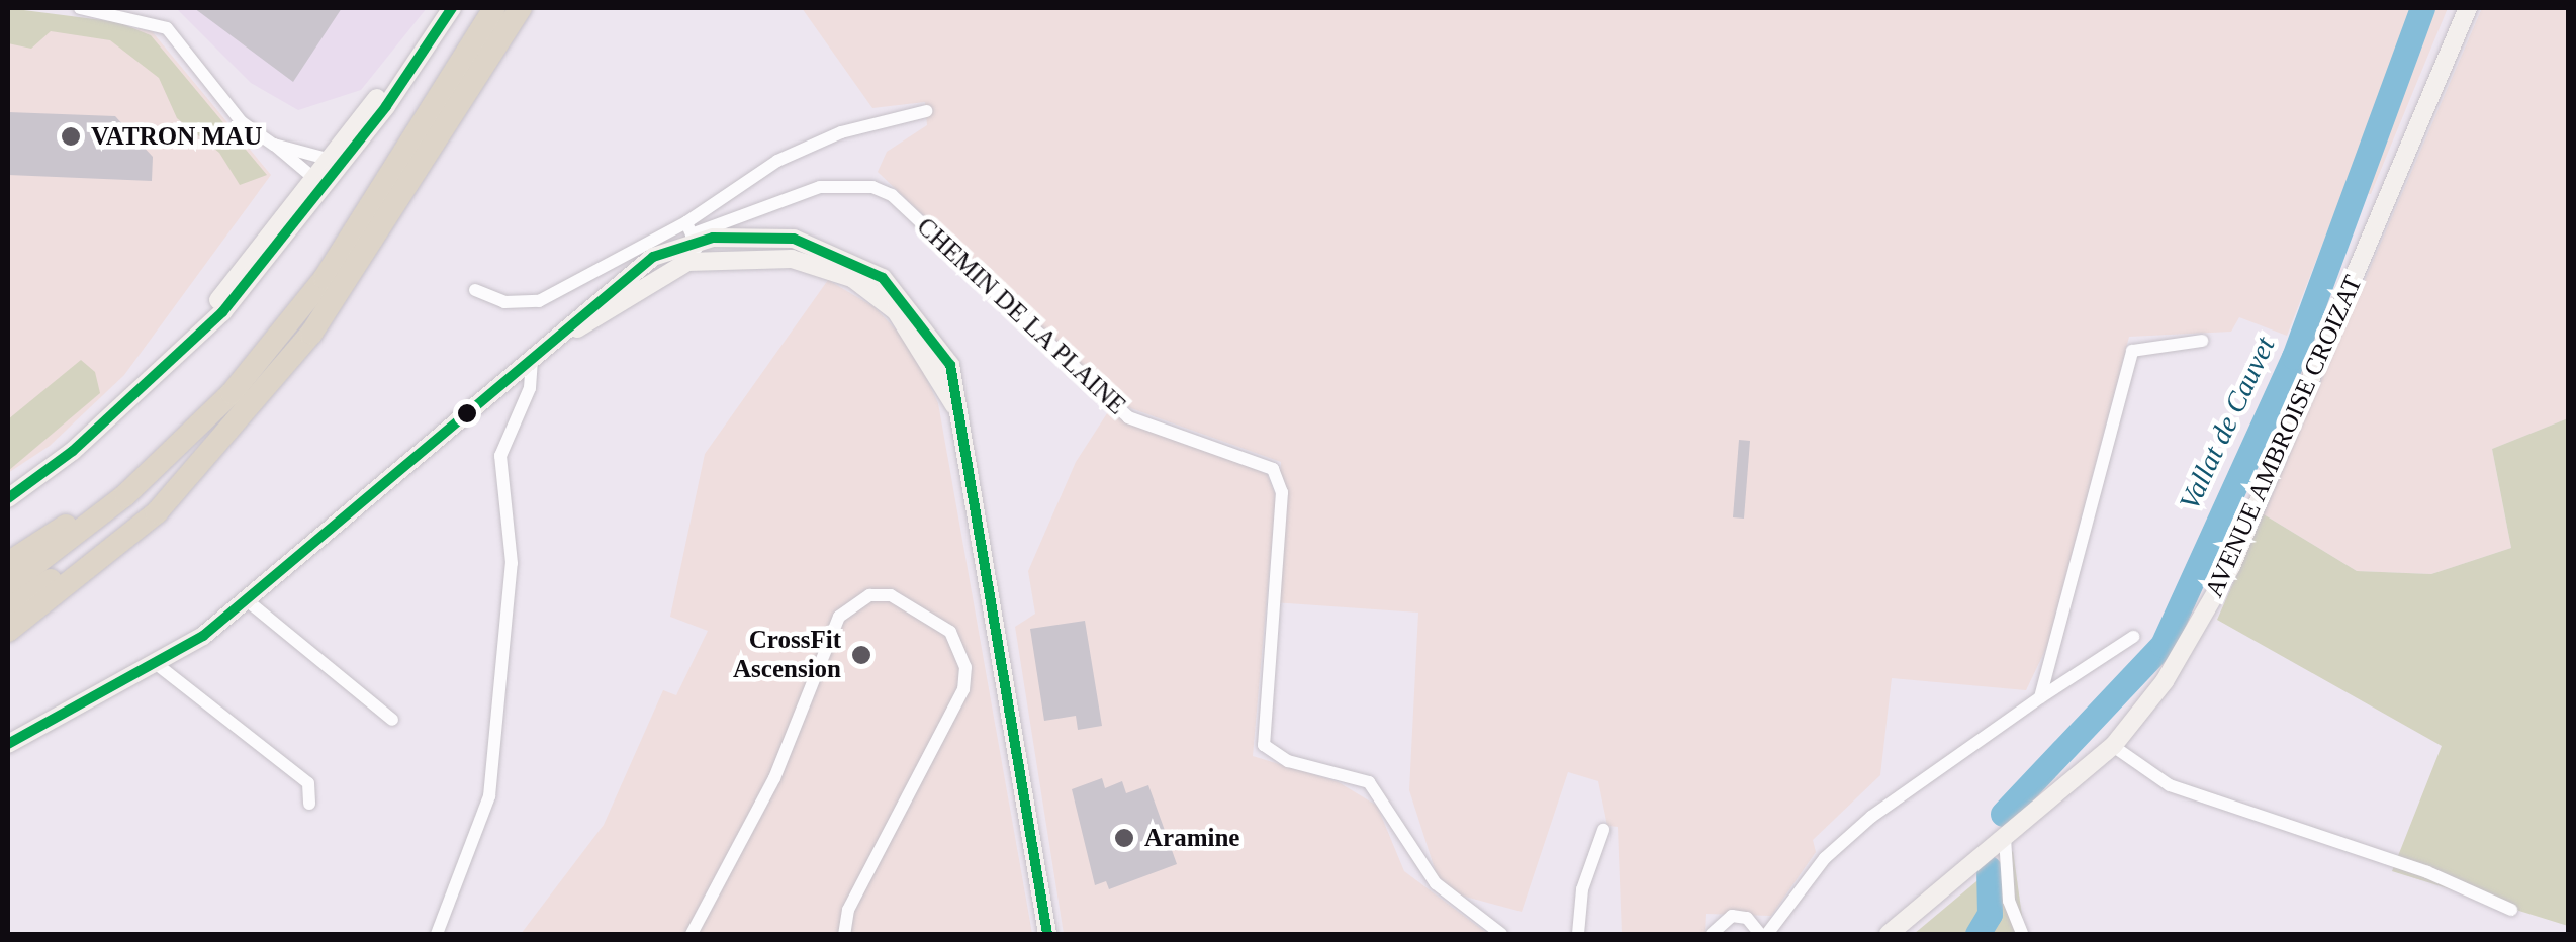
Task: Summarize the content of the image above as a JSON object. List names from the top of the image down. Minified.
{"streets":{"main road":["AVENUE AMBROISE CROIZAT"],"street":["CHEMIN DE LA PLAINE"]},"water":["Vallat de Cauvet"],"places":["VATRON MAU","CrossFit Ascension","Aramine"]}
